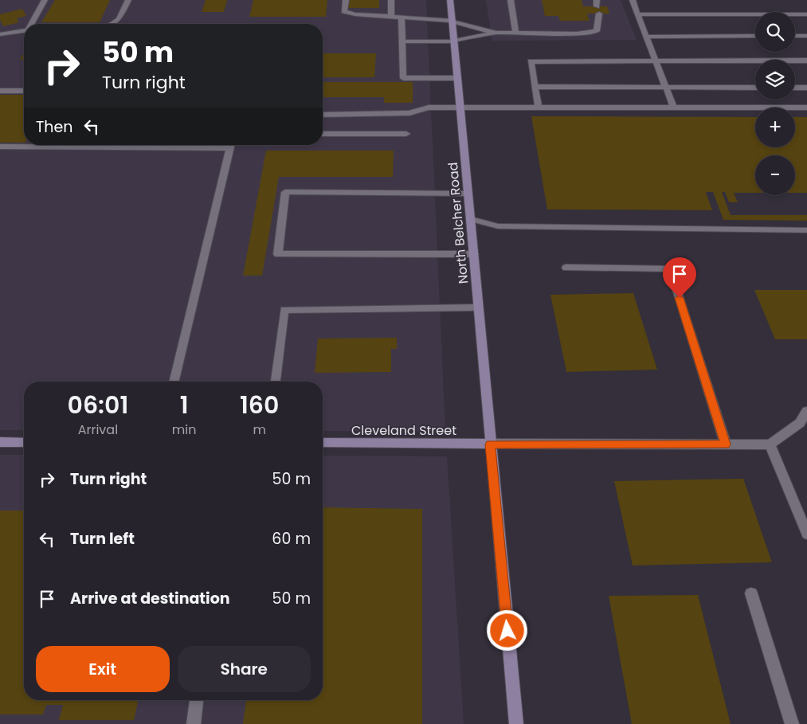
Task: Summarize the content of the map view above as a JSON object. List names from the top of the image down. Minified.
{"streets":{"main road":["North Belcher Road","Cleveland Street"]},"crossings":[["North Belcher Road","Cleveland Street"]],"page":{"map_buttons":["+","−"],"turn":["50 m","Turn right"],"then":"Then","eta":["06:01","Arrival","1","min","160","m"],"list":[{"name":"Turn right","value":"50 m"},{"name":"Turn left","value":"60 m"},{"name":"Arrive at destination","value":"50 m"}],"buttons":["Exit","Share"]}}
